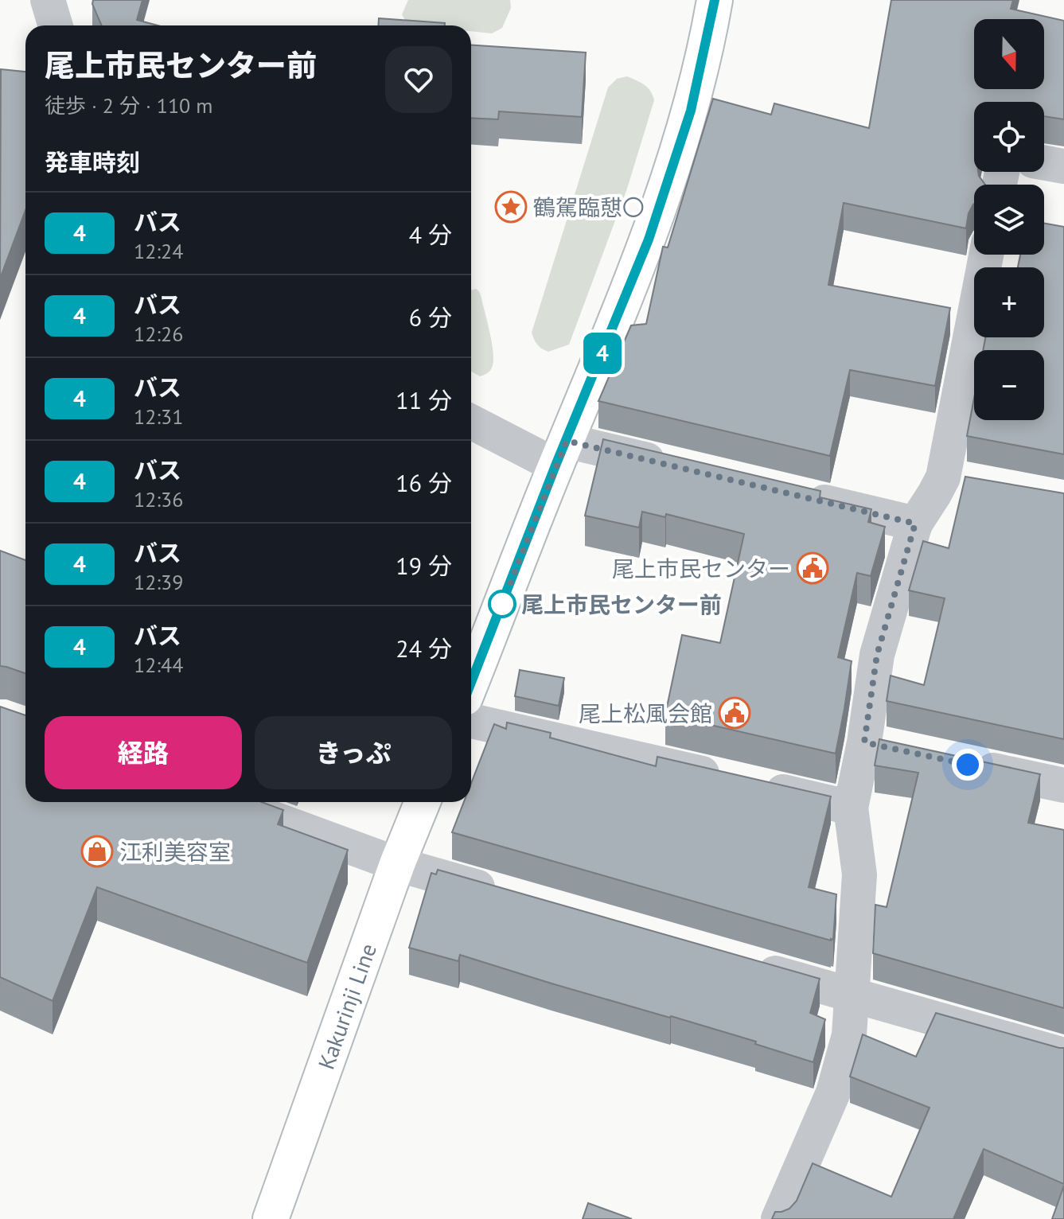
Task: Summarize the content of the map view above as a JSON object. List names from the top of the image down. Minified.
{"streets":{"main road":["Kakurinji Line"]},"places":{"place":["鶴駕臨憇〇"],"public building":["尾上市民センター","尾上松風会館"],"other":["尾上市民センター前"],"shop":["江利美容室"]},"lines":["bus line 4"],"north":"bottom","page":{"on_map":"4","map_buttons":["+","−"],"heading":[["尾上市民センター前","徒歩 · 2 分 · 110 m"],"発車時刻"],"list":[{"mark":"4","name":"バス","note":"12:24","value":"4 分"},{"mark":"4","name":"バス","note":"12:26","value":"6 分"},{"mark":"4","name":"バス","note":"12:31","value":"11 分"},{"mark":"4","name":"バス","note":"12:36","value":"16 分"},{"mark":"4","name":"バス","note":"12:39","value":"19 分"},{"mark":"4","name":"バス","note":"12:44","value":"24 分"}],"buttons":["経路","きっぷ"]}}
